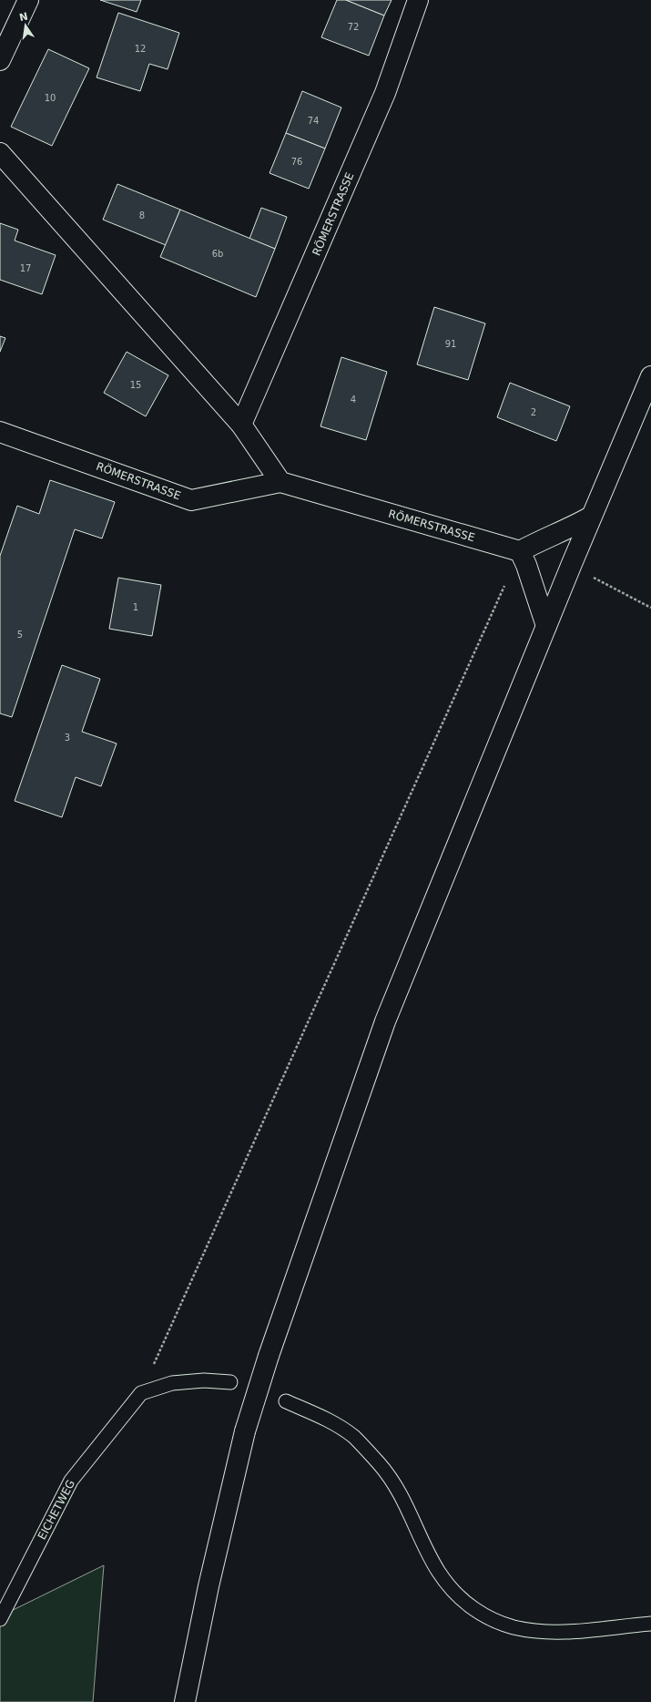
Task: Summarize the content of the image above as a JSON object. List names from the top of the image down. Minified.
{"streets":{"main road":["RÖMERSTRASSE"],"lane":["EICHETWEG"]},"house_numbers":["72","12","10","74","76","8","6b","17","91","15","4","2","1","5","3"],"north":"top"}
